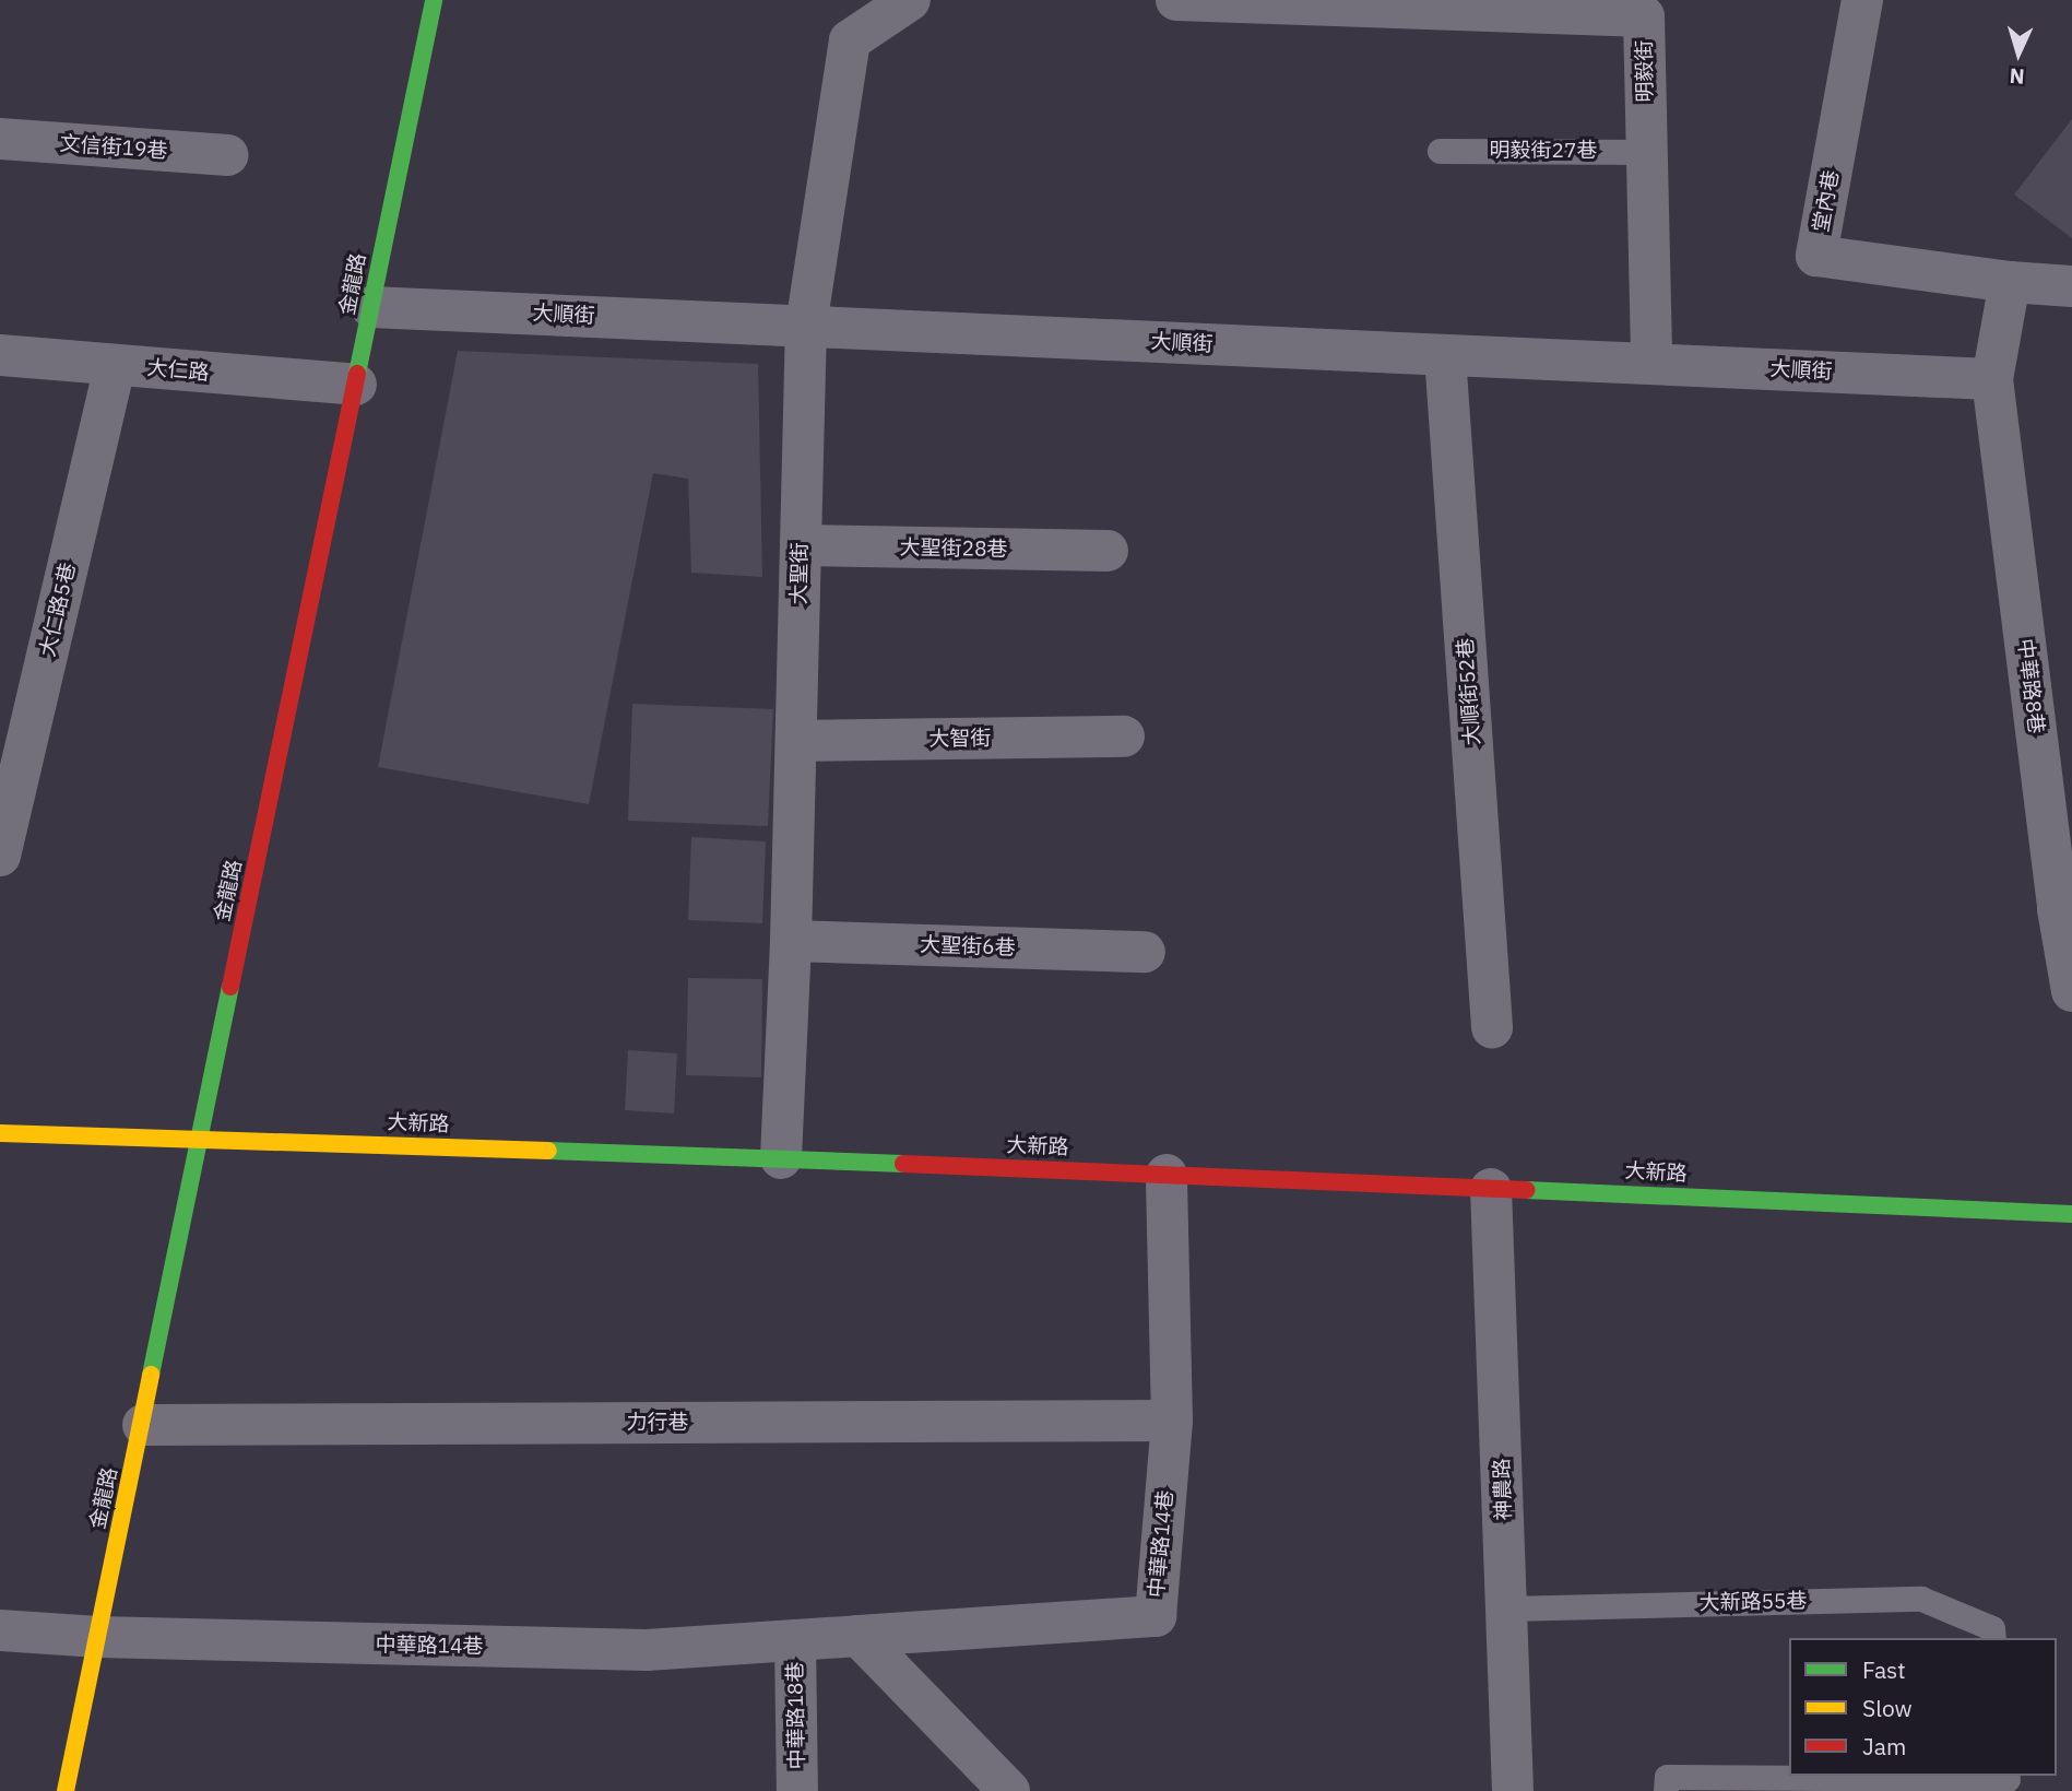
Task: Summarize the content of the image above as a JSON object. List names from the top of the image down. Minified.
{"streets":{"street":["明毅街","文信街19巷","堂內巷","金龍路","大順街","大仁路","大聖街28巷","大聖街","大仁路5巷","中華路8巷","大順街52巷","大智街","大聖街6巷","大新路","力行巷","神農路","中華路14巷","中華路18巷"],"lane":["明毅街27巷","大新路55巷"]},"crossings":[["明毅街","明毅街27巷"],["明毅街","大順街"],["堂內巷","中華路8巷"],["金龍路","大順街"],["金龍路","大仁路"],["金龍路","大新路"],["金龍路","力行巷"],["金龍路","中華路14巷"],["大順街","大聖街"],["大順街","中華路8巷"],["大順街","大順街52巷"],["大仁路","大仁路5巷"],["大聖街28巷","大聖街"],["大聖街","大智街"],["大聖街","大聖街6巷"],["大聖街","大新路"],["大新路","神農路"],["大新路","中華路14巷"],["力行巷","中華路14巷"],["神農路","大新路55巷"],["中華路14巷","中華路18巷"]],"legend":["Fast","Slow","Jam"],"north":"bottom"}
